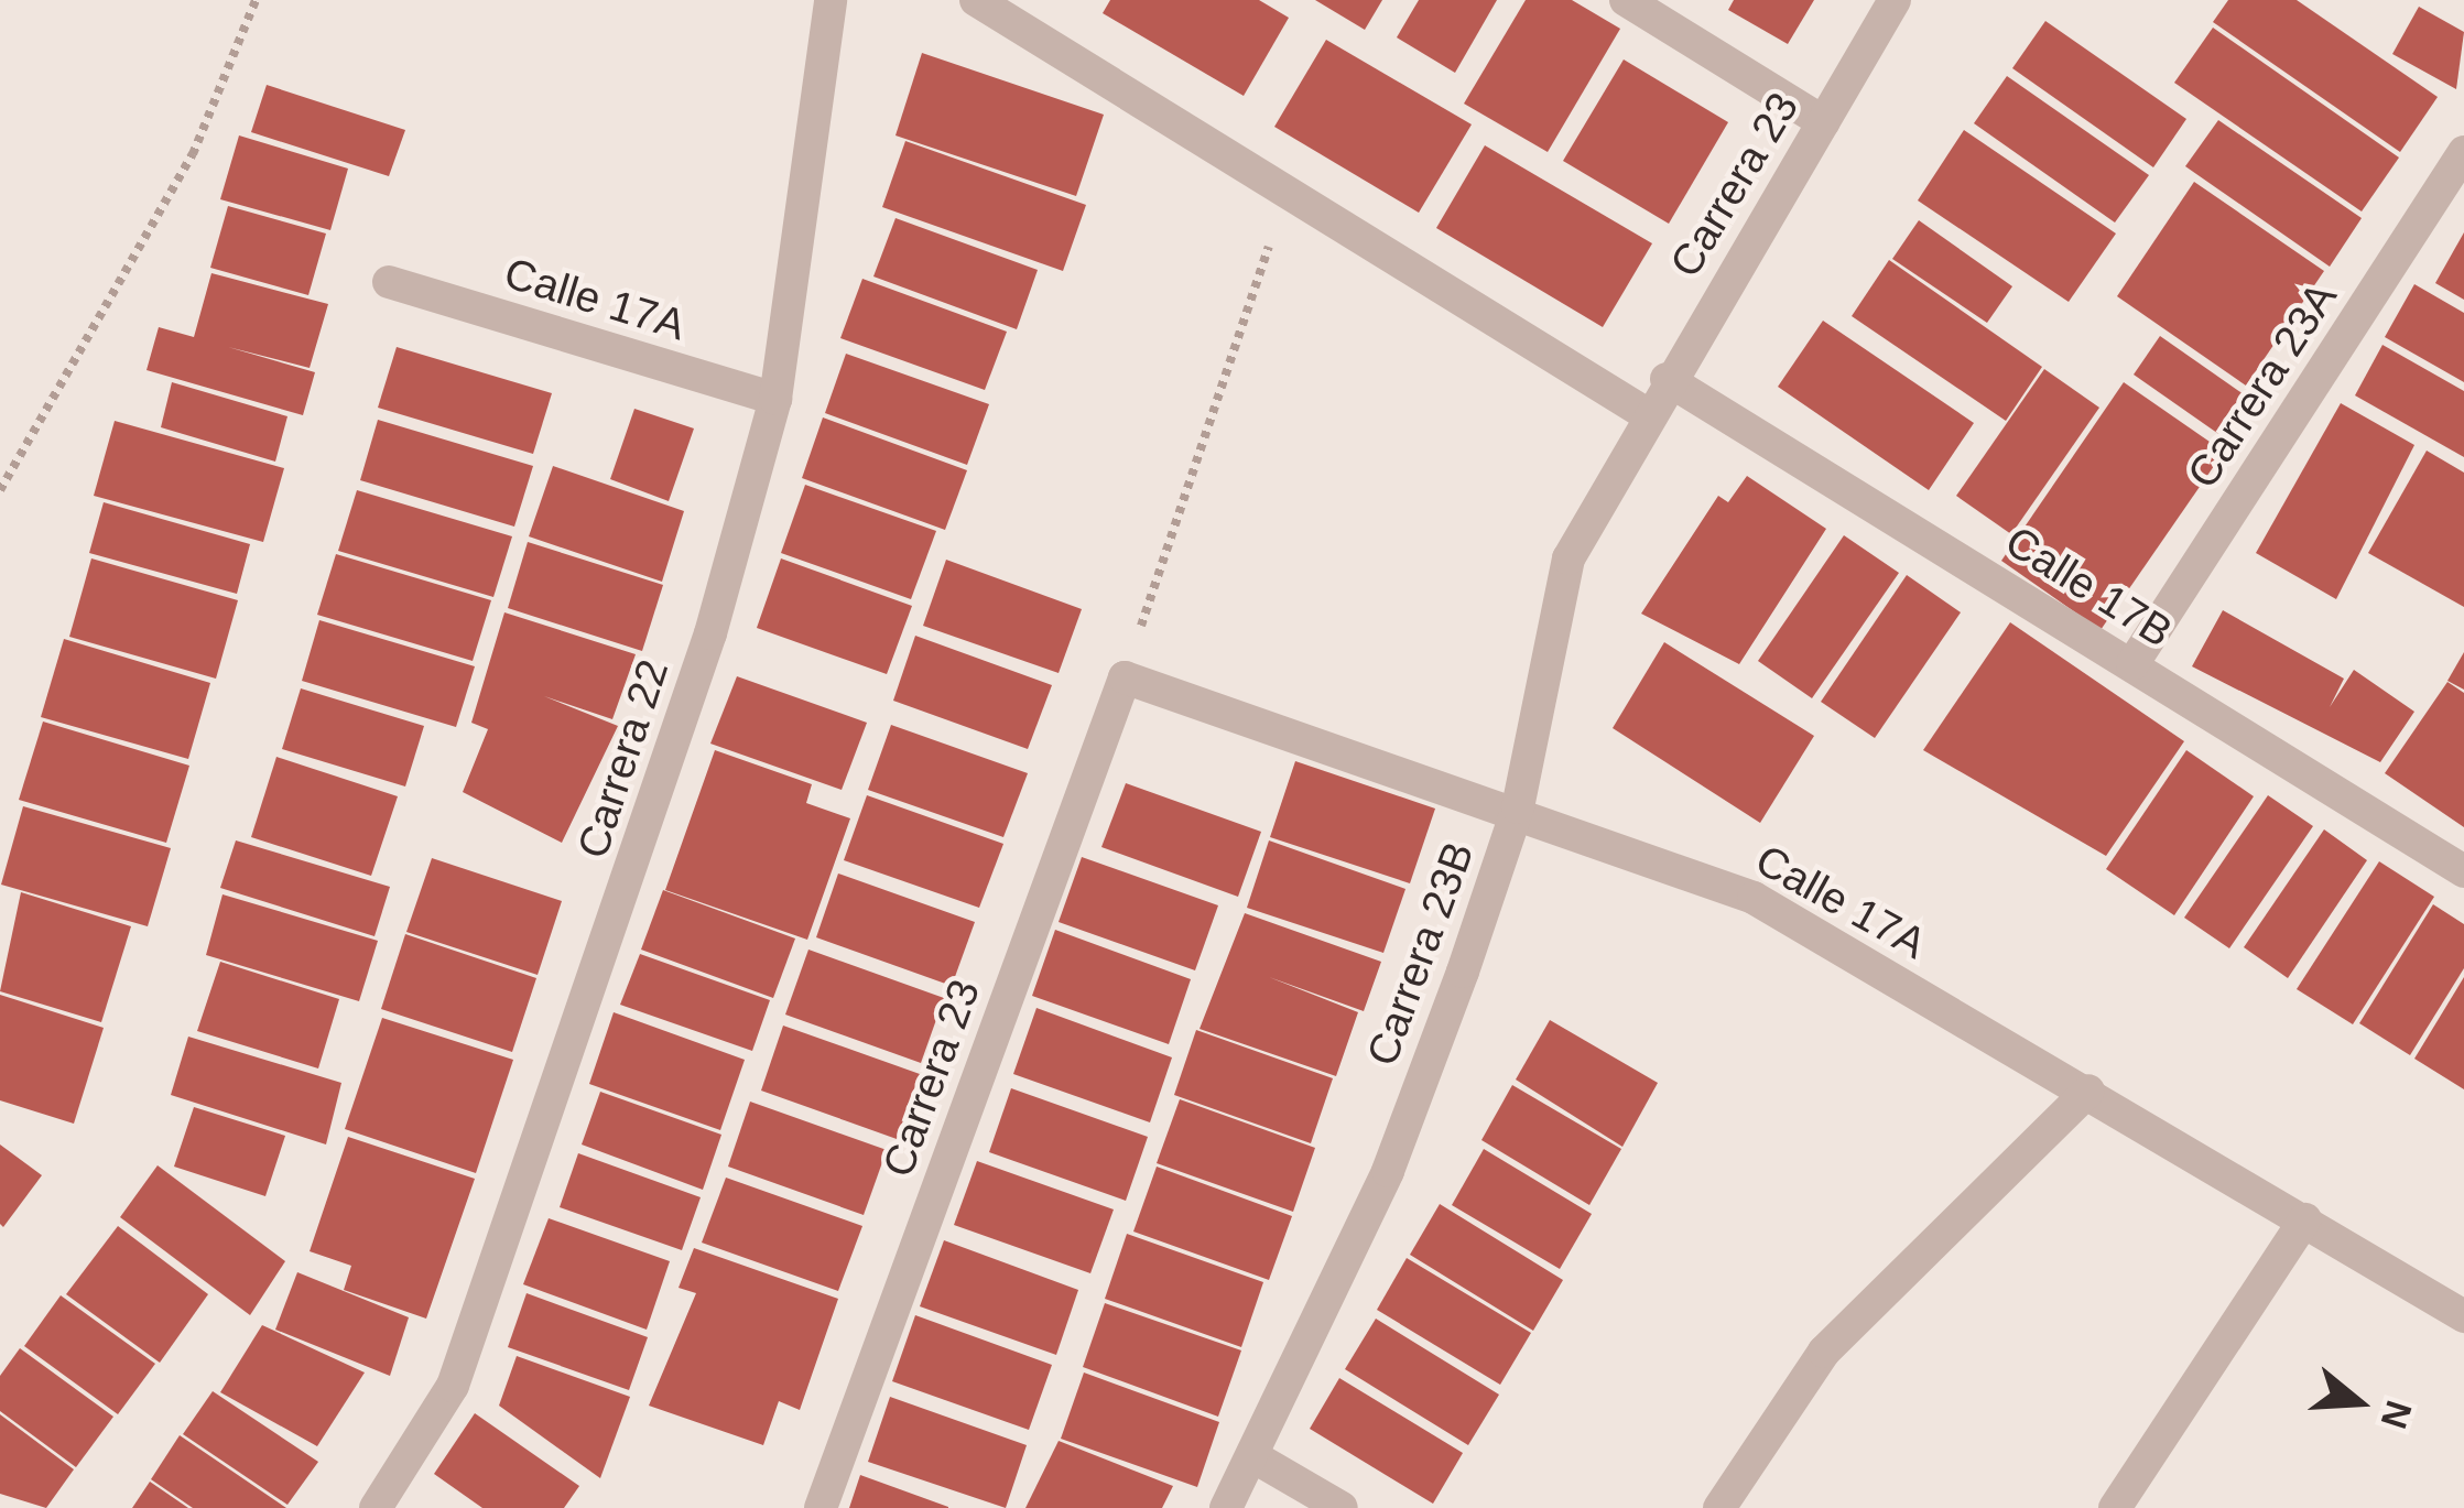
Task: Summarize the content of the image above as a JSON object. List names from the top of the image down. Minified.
{"streets":{"street":["Carrera 23","Calle 17A","Carrera 23A","Calle 17B","Carrera 22","Carrera 23B"]},"crossings":[["Carrera 23","Calle 17A"],["Carrera 23","Calle 17B"],["Carrera 23","Carrera 23B"],["Calle 17A","Carrera 22"],["Calle 17A","Carrera 23B"],["Carrera 23A","Calle 17B"]],"north":"right"}
